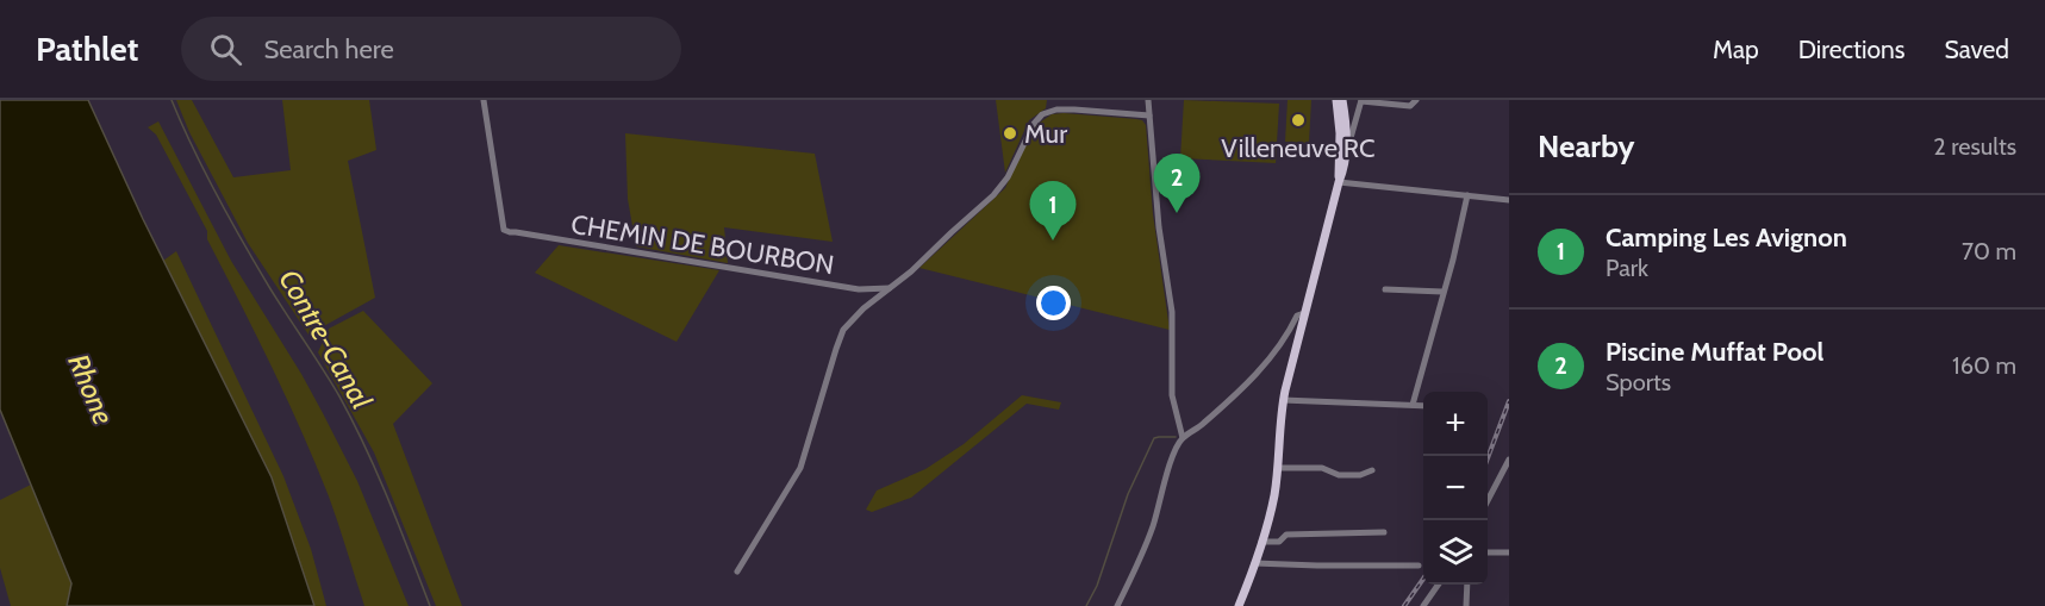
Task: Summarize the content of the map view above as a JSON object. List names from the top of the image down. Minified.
{"streets":{"street":["CHEMIN DE BOURBON"]},"water":["Contre-Canal","Rhone"],"places":["Villeneuve RC","Mur"],"page":{"header":"Pathlet","search":"Search here","nav":["Map","Directions","Saved"],"heading":["Nearby","2 results"],"pins":["2","1"],"list":[{"mark":"1","name":"Camping Les Avignon","note":"Park","value":"70 m"},{"mark":"2","name":"Piscine Muffat Pool","note":"Sports","value":"160 m"}],"map_buttons":["+","−"]}}
